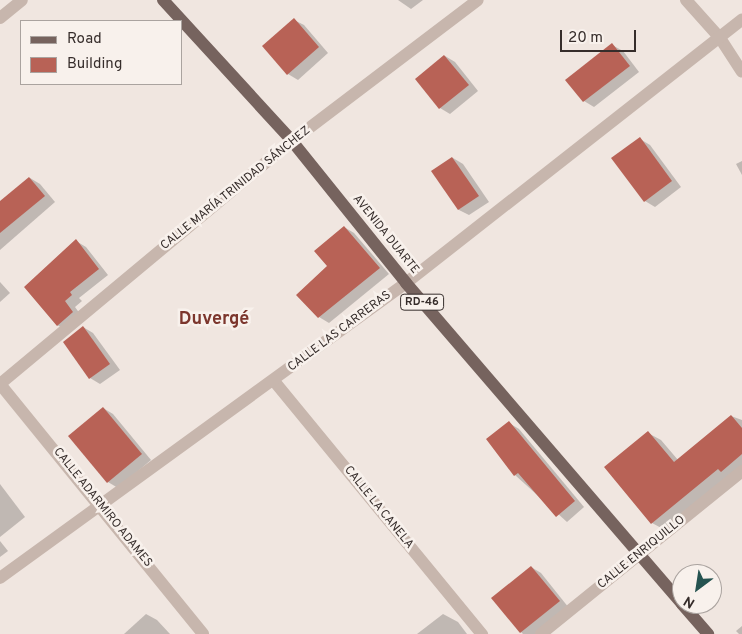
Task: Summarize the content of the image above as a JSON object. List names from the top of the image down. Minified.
{"streets":{"main road":["AVENIDA DUARTE","RD-46"],"street":["CALLE MARÍA TRINIDAD SÁNCHEZ","CALLE LAS CARRERAS","CALLE ADARMIRO ADAMES","CALLE LA CANELA","CALLE ENRIQUILLO"]},"crossings":[["CALLE MARÍA TRINIDAD SÁNCHEZ","AVENIDA DUARTE"],["CALLE MARÍA TRINIDAD SÁNCHEZ","CALLE ADARMIRO ADAMES"],["AVENIDA DUARTE","CALLE LAS CARRERAS"],["AVENIDA DUARTE","CALLE ENRIQUILLO"],["CALLE LAS CARRERAS","CALLE ADARMIRO ADAMES"],["CALLE LAS CARRERAS","CALLE LA CANELA"]],"districts":["Duvergé"],"legend":["Road","Building"],"scale_bar":"20 m","north":"bottom left"}
